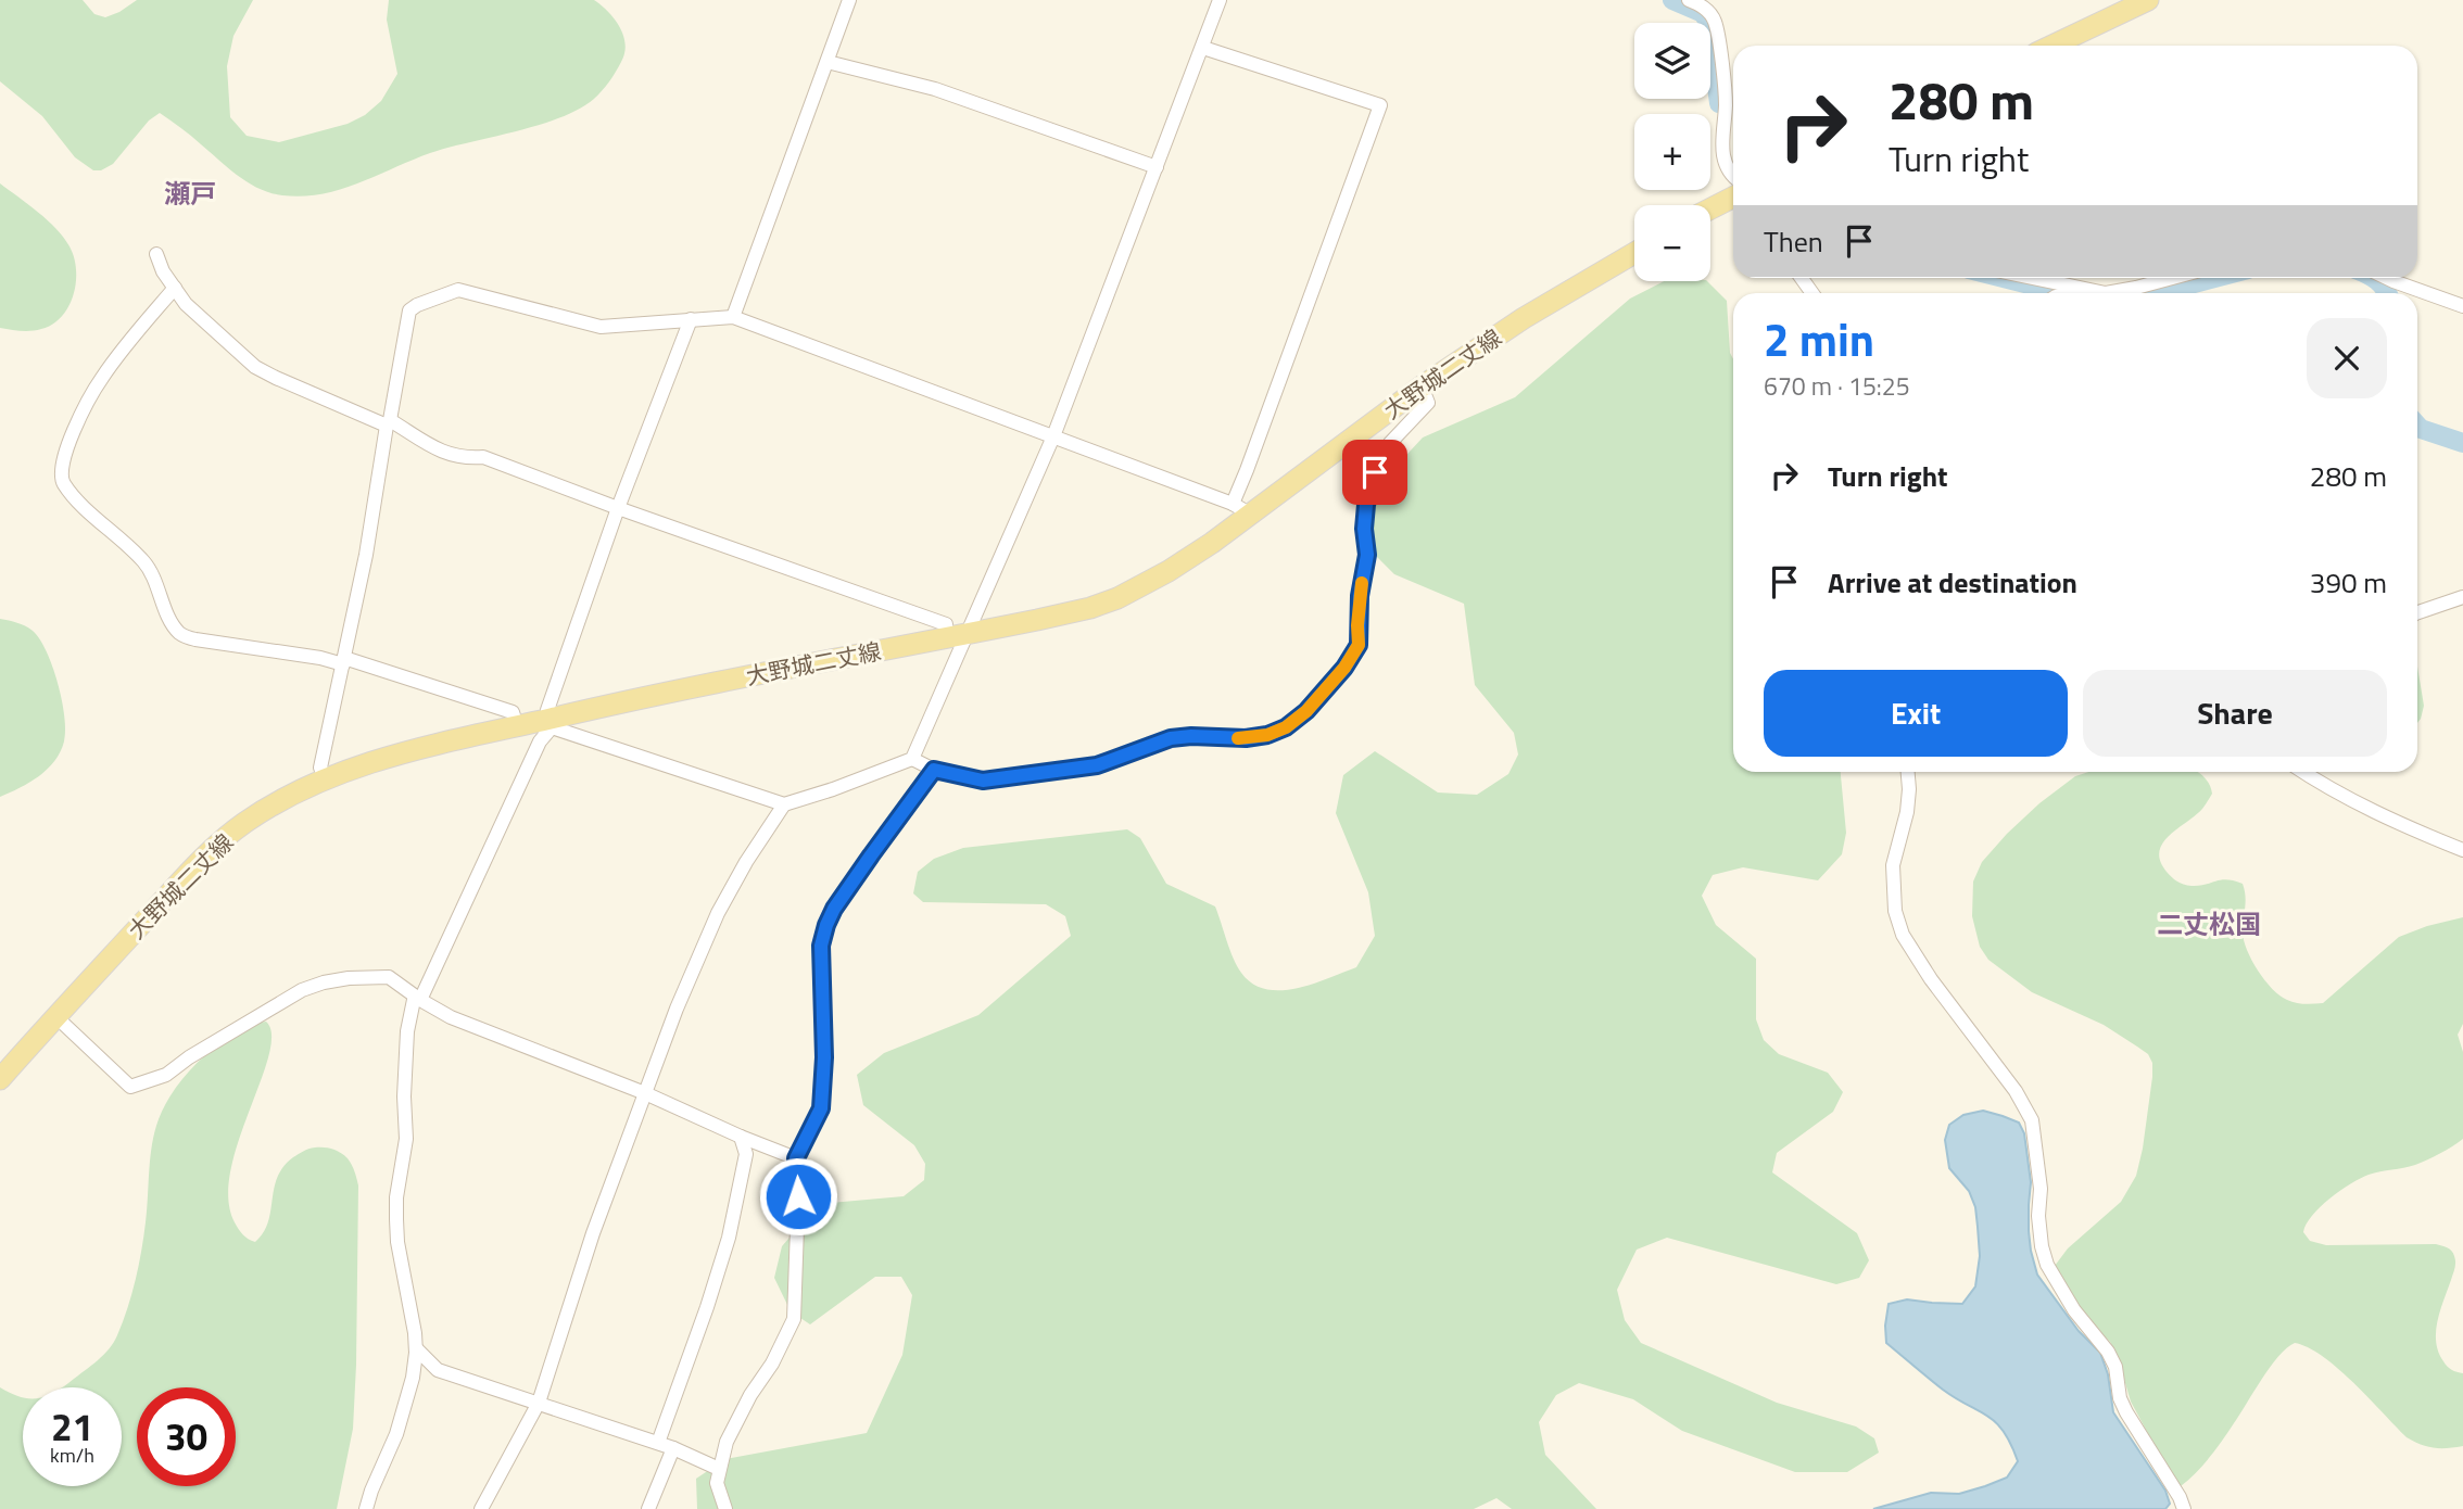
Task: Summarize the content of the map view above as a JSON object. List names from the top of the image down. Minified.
{"streets":{"main road":["大野城二丈線"]},"districts":["瀬戸","二丈松国"],"page":{"map_buttons":["+","−"],"turn":["280 m","Turn right"],"then":"Then","heading":["2 min","670 m · 15:25"],"list":[{"name":"Turn right","value":"280 m"},{"name":"Arrive at destination","value":"390 m"}],"buttons":["Exit","Share"],"speed":"21 km/h","limit":"30"}}
